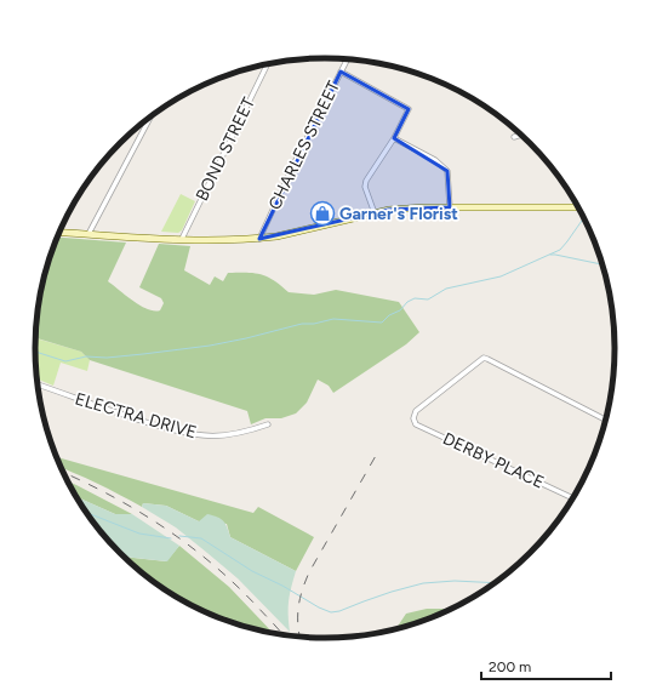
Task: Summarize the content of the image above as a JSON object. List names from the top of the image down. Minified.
{"streets":{"street":["CHARLES STREET","BOND STREET","ELECTRA DRIVE","DERBY PLACE"]},"places":{"shop":["Garner's Florist"]},"scale_bar":"200 m"}
